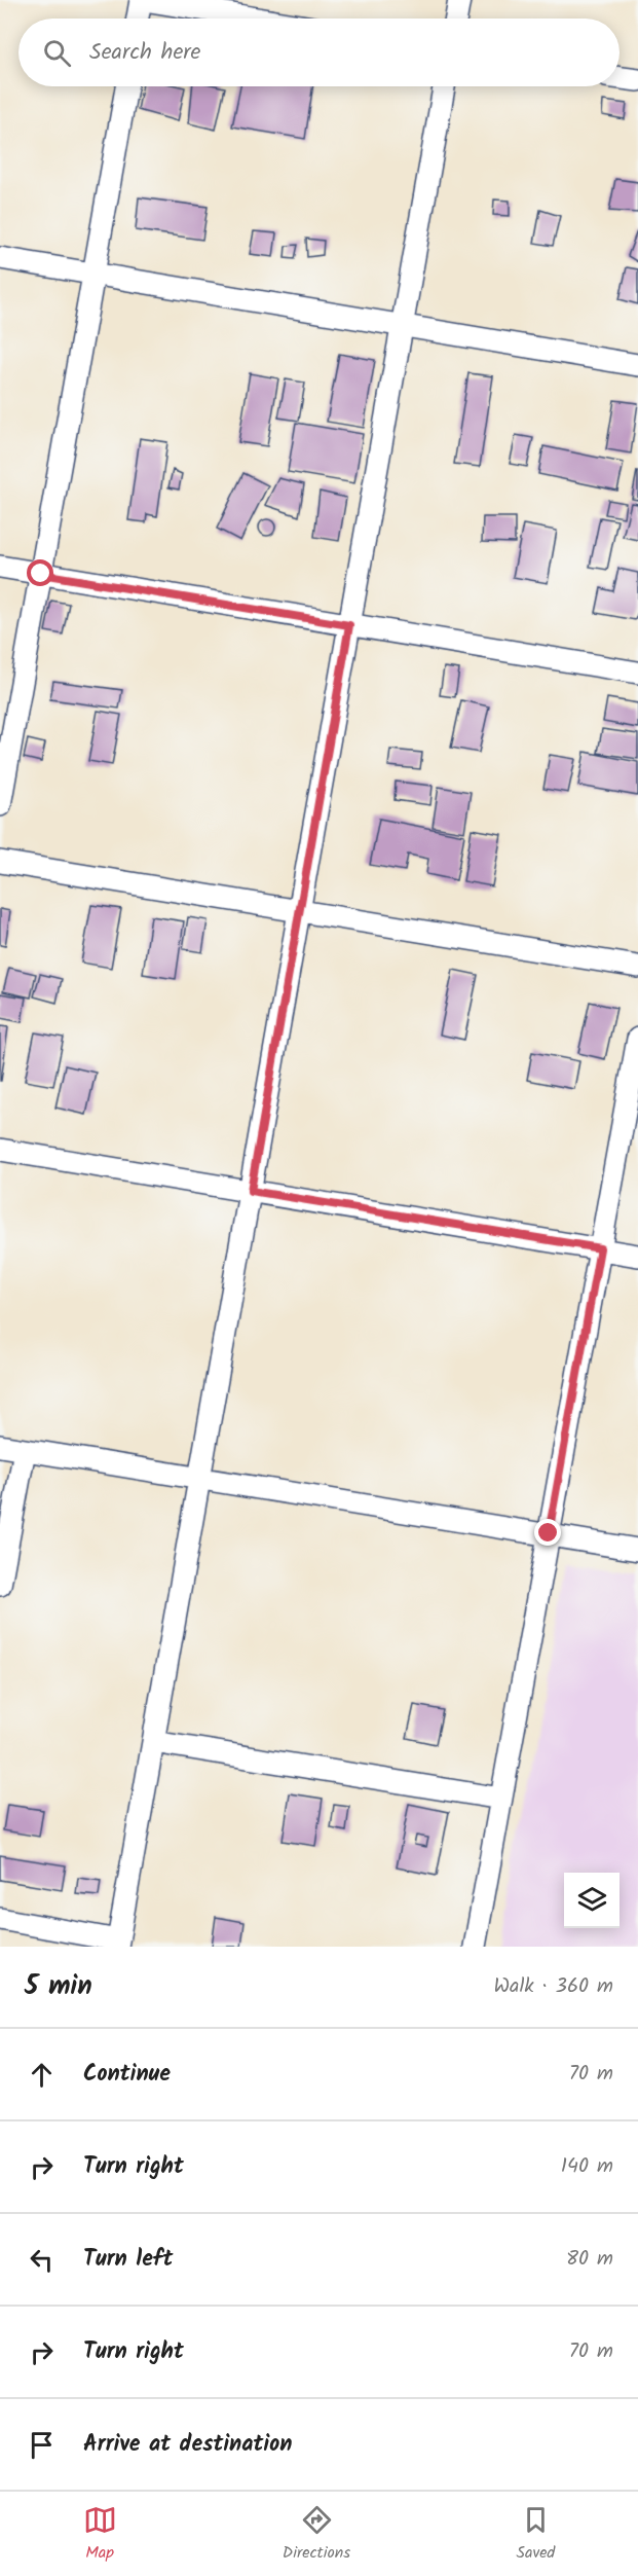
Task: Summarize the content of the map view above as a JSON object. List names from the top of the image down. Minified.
{"page":{"search":"Search here","heading":["5 min","Walk · 360 m"],"list":[["Continue","70 m"],["Turn right","140 m"],["Turn left","80 m"],["Turn right","70 m"],"Arrive at destination"],"nav":["Map","Directions","Saved"]}}
